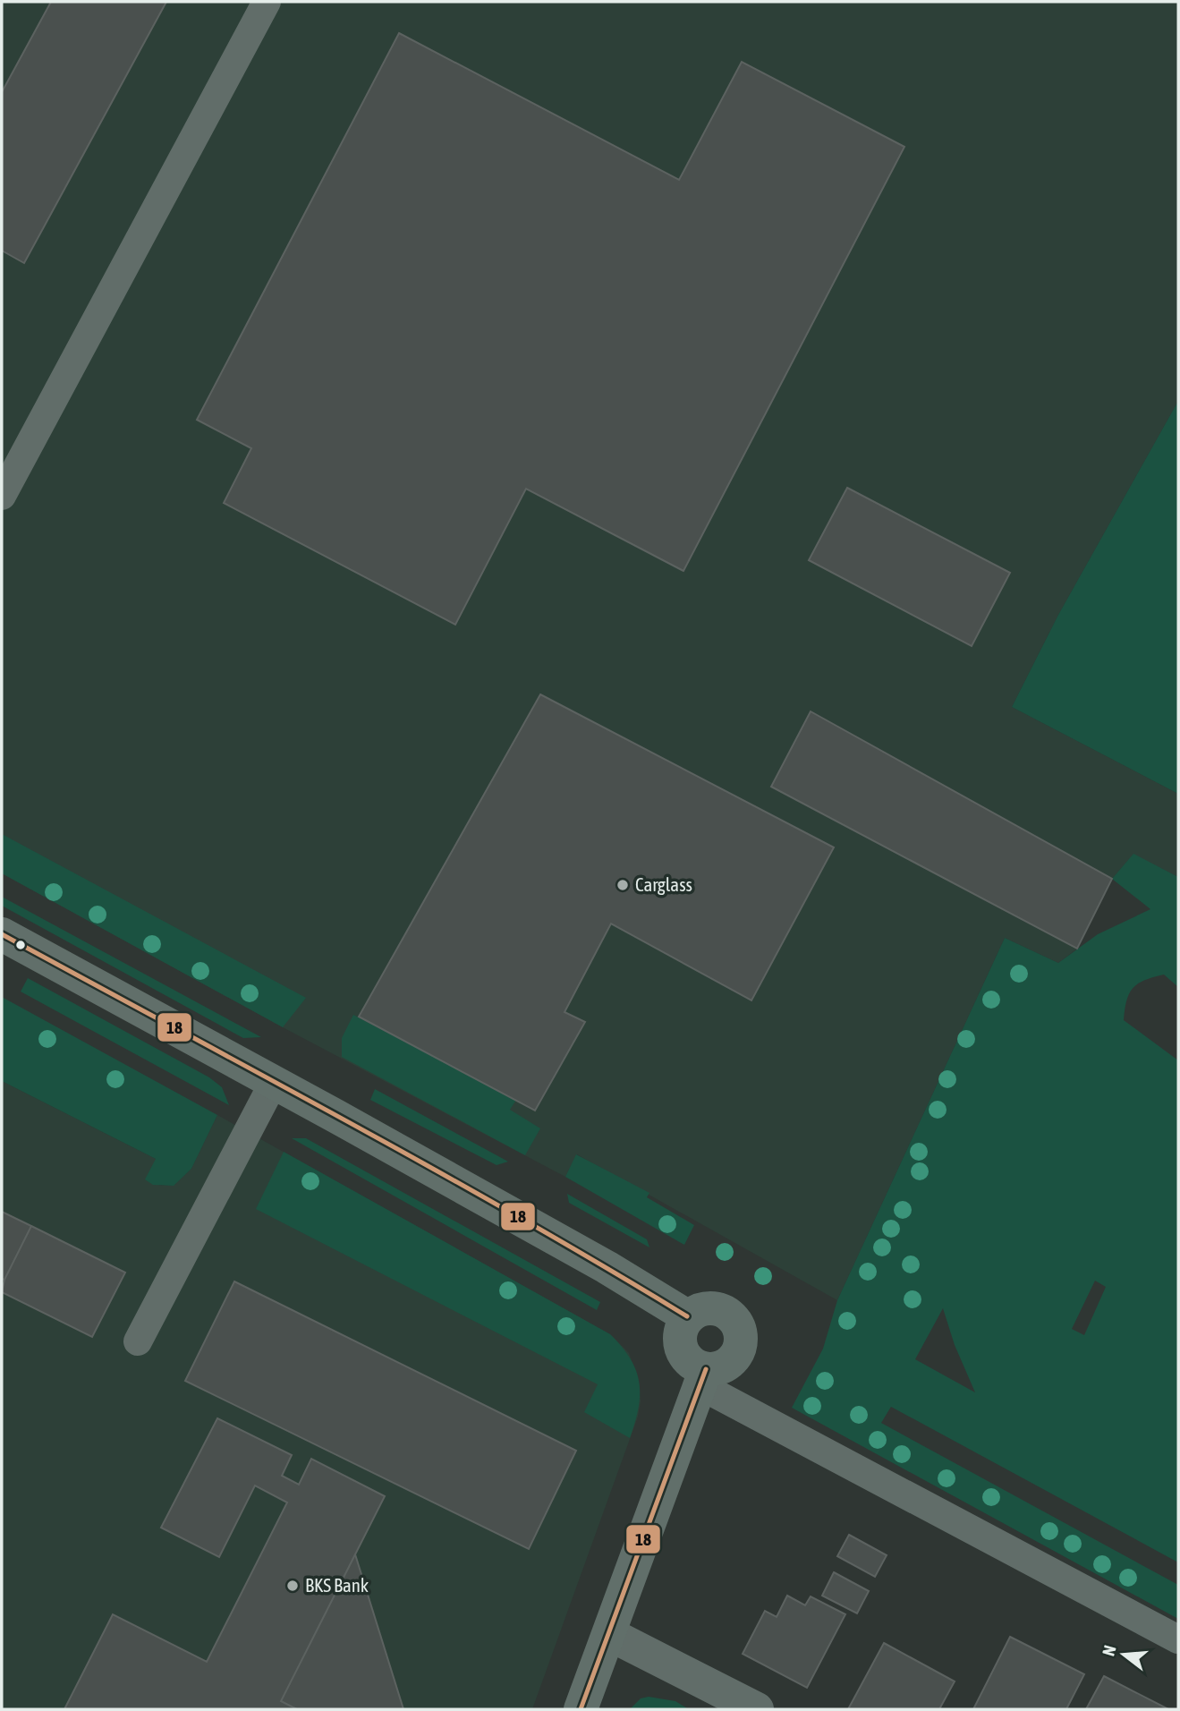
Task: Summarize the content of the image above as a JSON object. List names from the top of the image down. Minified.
{"places":["Carglass","BKS Bank"],"lines":["transit line 18"],"north":"left"}
